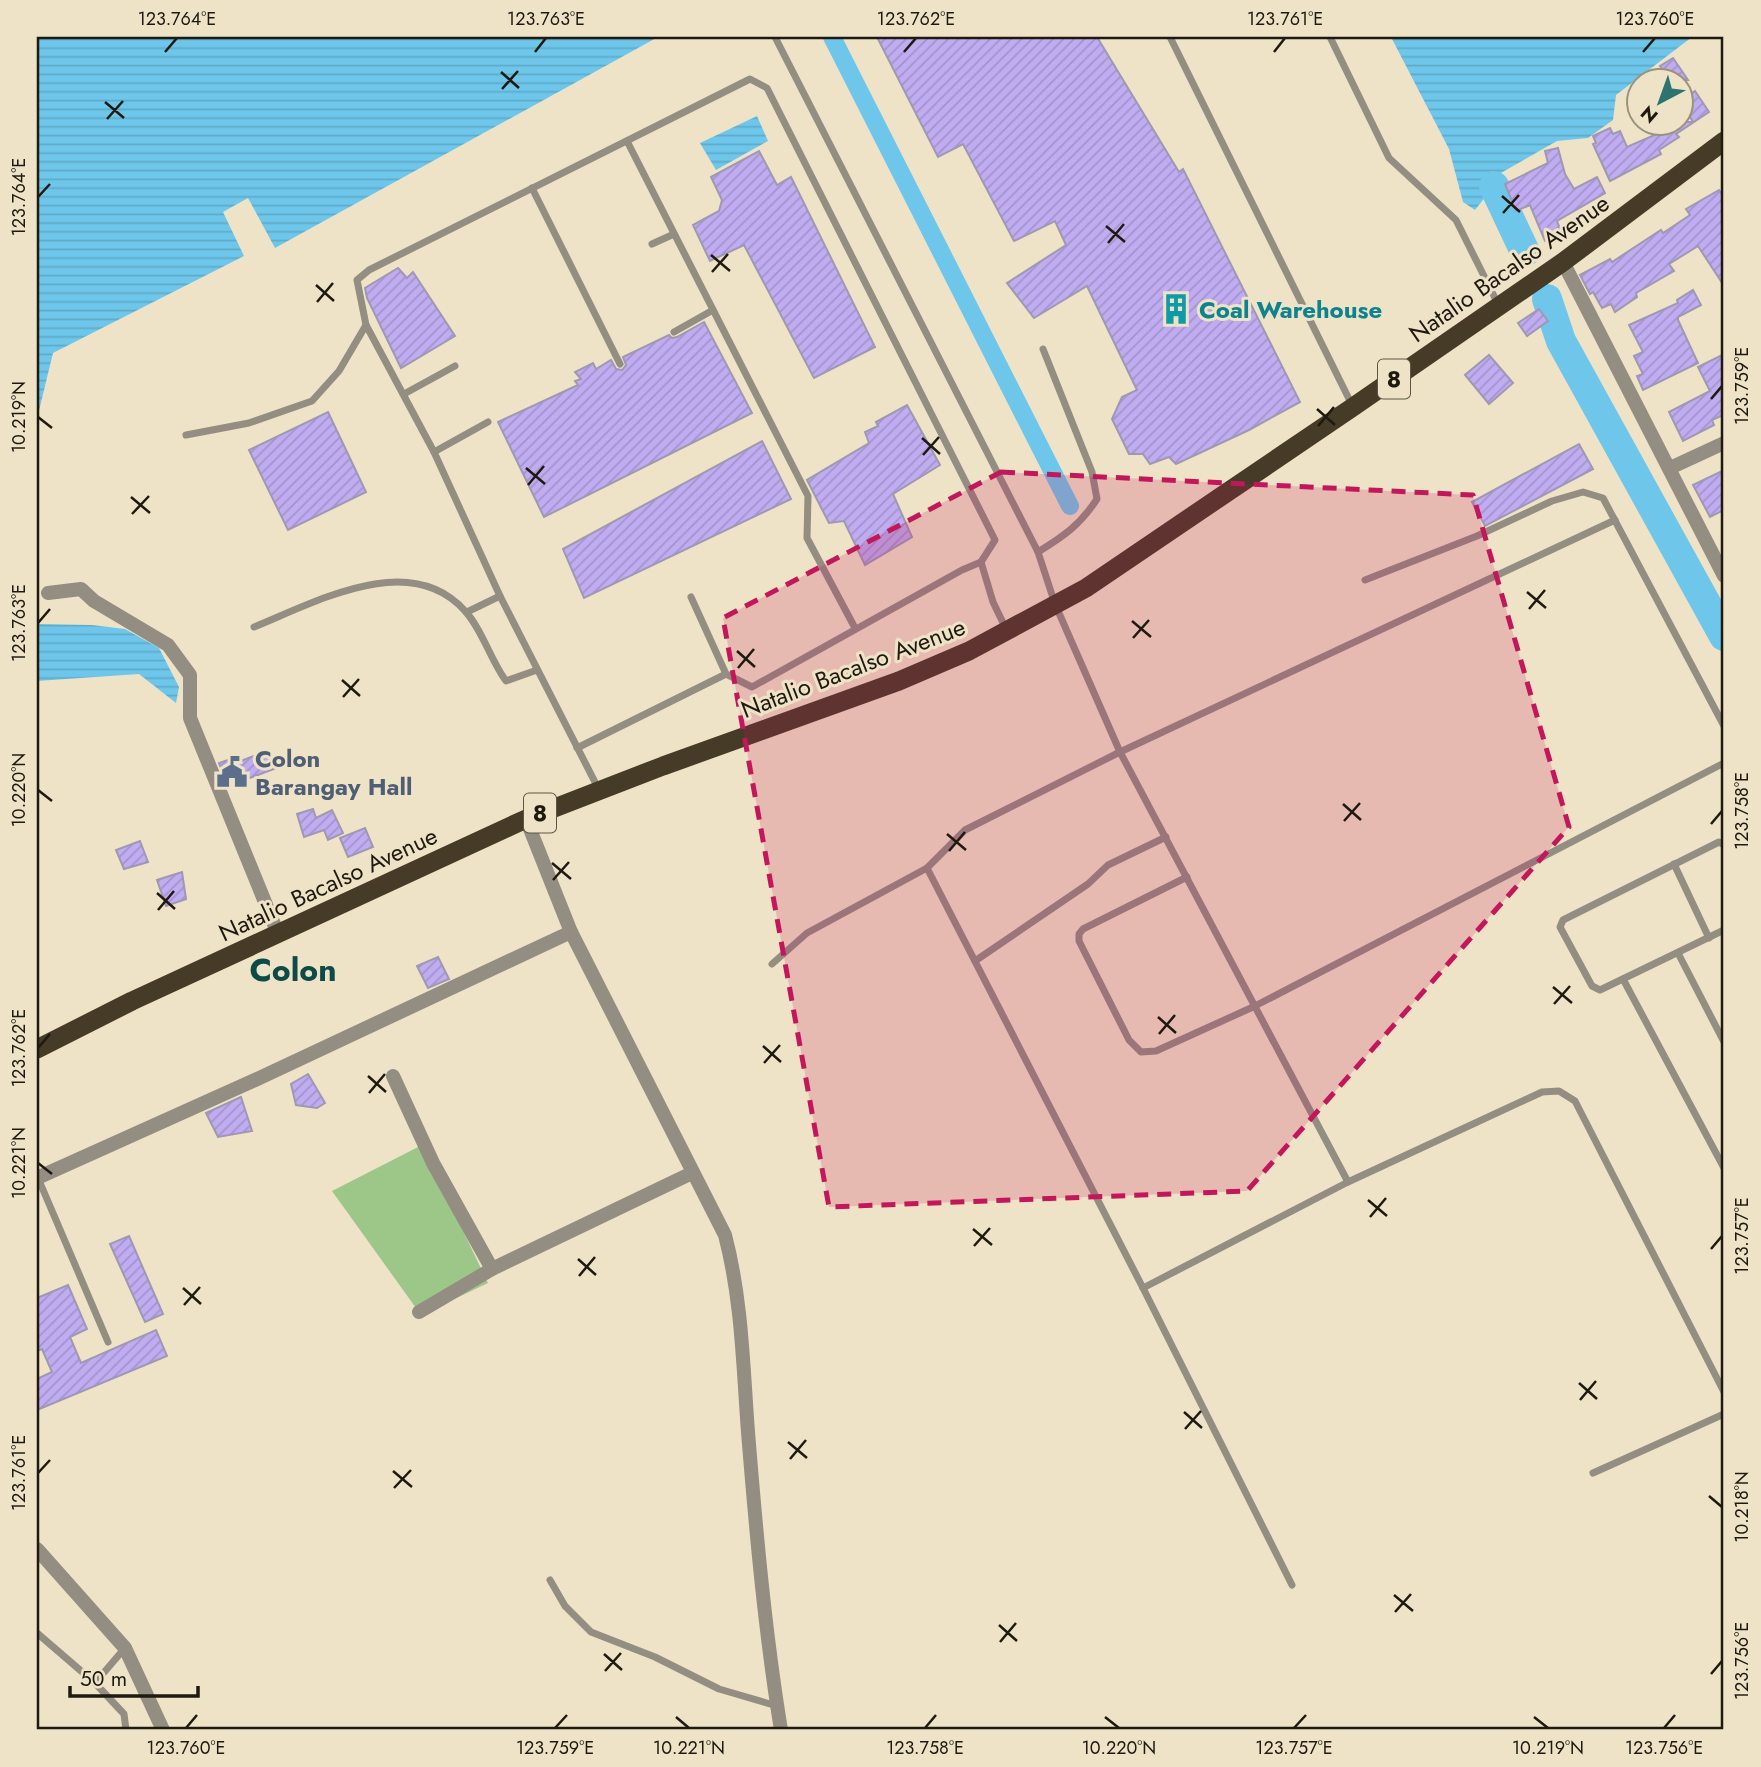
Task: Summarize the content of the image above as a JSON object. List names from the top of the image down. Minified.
{"streets":{"highway":["Natalio Bacalso Avenue","8"]},"districts":["Colon"],"places":{"building":["Coal Warehouse"],"public building":["Colon Barangay Hall"]},"scale_bar":"50 m","north":"bottom left","coordinates":["123.764°E","123.763°E","123.762°E","123.761°E","123.760°E","123.759°E","10.219°N","10.220°N","123.758°E","10.221°N","123.757°E","10.218°N","123.756°E"]}
